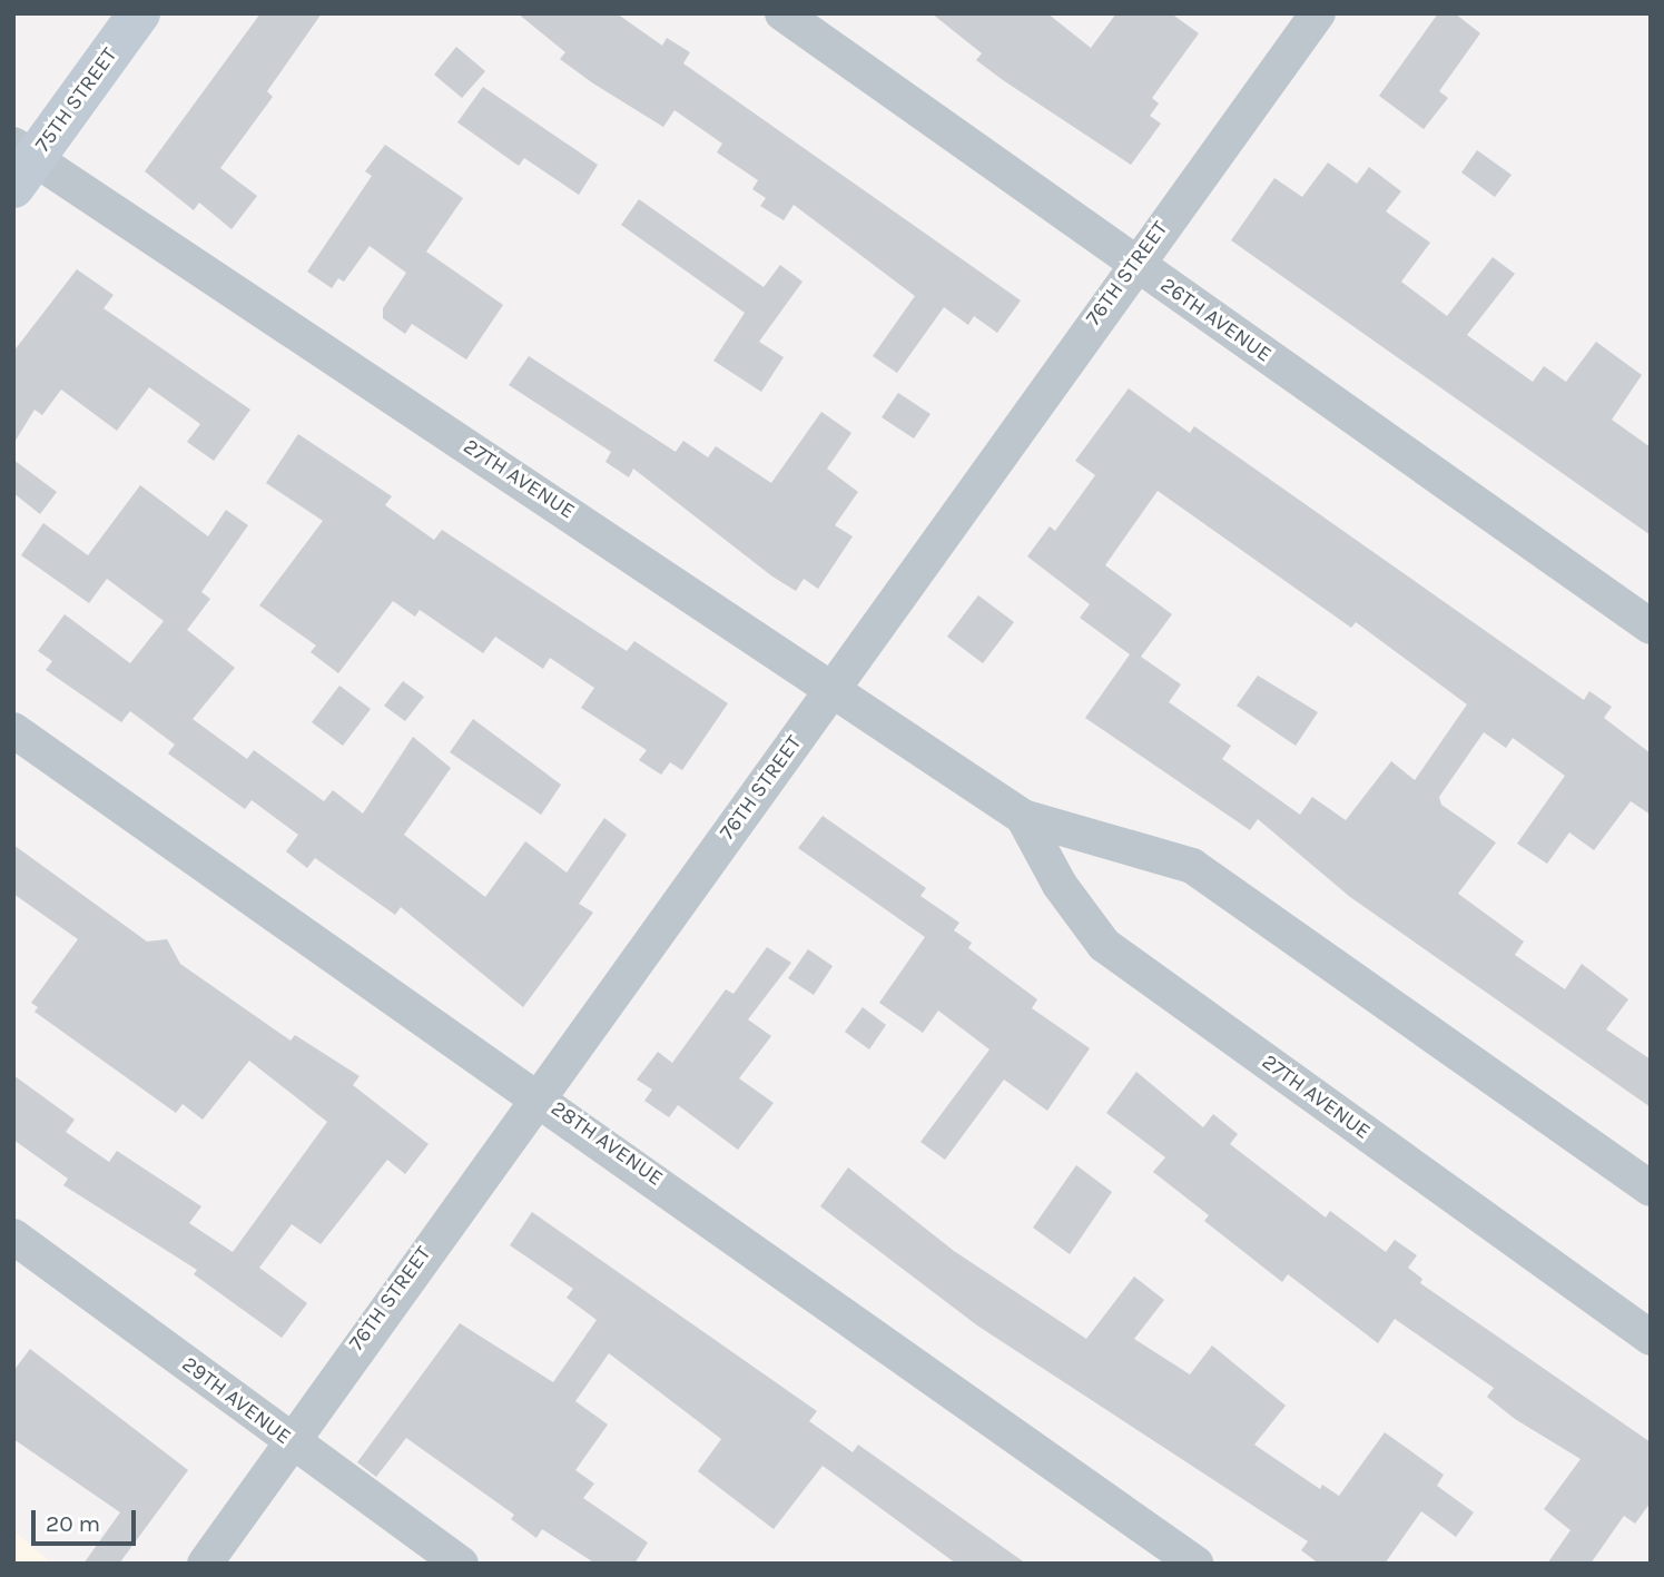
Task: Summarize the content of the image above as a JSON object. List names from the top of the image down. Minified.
{"streets":{"street":["75TH STREET","76TH STREET","26TH AVENUE","27TH AVENUE","28TH AVENUE","29TH AVENUE"]},"crossings":[["75TH STREET","27TH AVENUE"],["76TH STREET","26TH AVENUE"],["76TH STREET","27TH AVENUE"],["76TH STREET","28TH AVENUE"],["76TH STREET","29TH AVENUE"]],"scale_bar":"20 m"}
